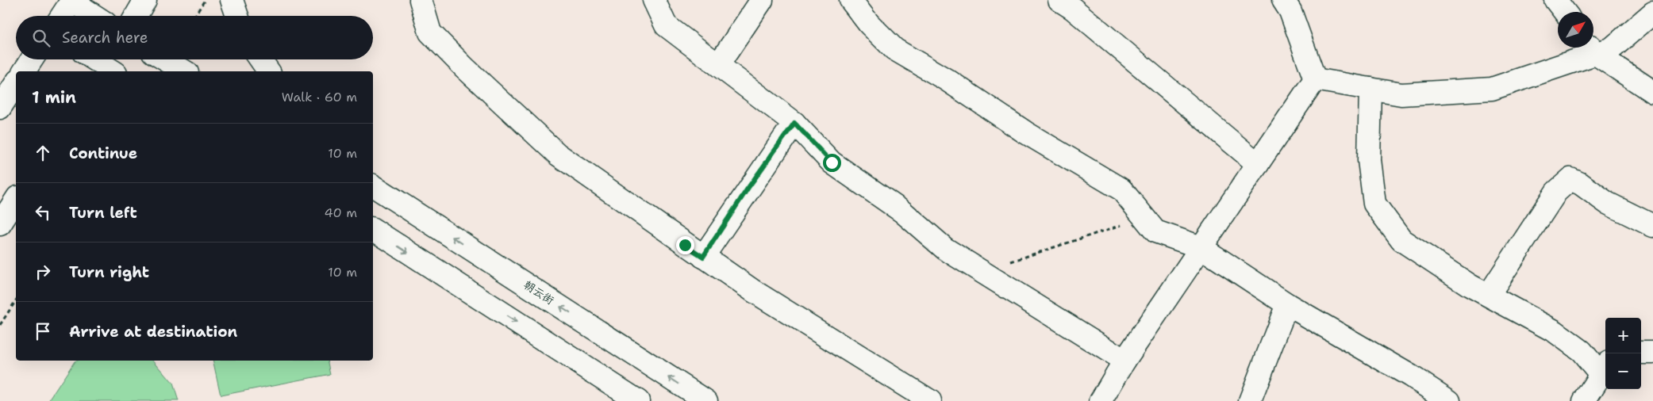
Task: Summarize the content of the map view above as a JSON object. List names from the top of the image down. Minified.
{"streets":{"street":["朝云街"]},"north":"top right","page":{"search":"Search here","heading":["1 min","Walk · 60 m"],"list":[["Continue","10 m"],["Turn left","40 m"],["Turn right","10 m"],"Arrive at destination"],"map_buttons":["+","−"]}}
